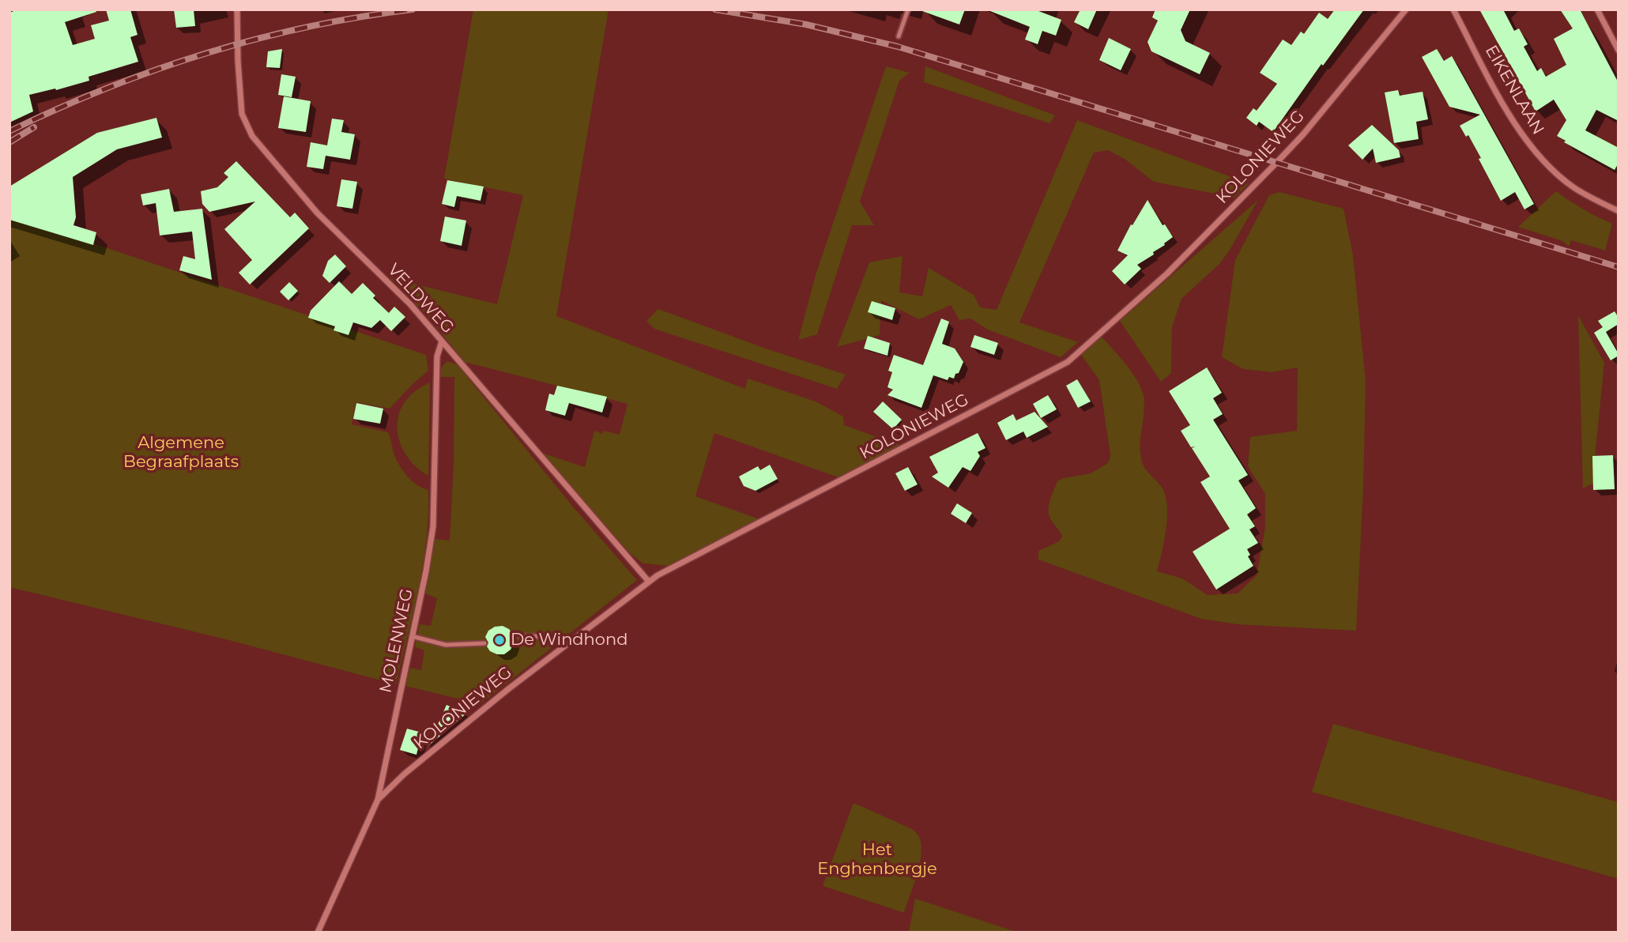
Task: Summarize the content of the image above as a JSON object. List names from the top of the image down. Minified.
{"streets":{"street":["EIKENLAAN","KOLONIEWEG","VELDWEG","MOLENWEG"]},"crossings":[["KOLONIEWEG","VELDWEG"],["KOLONIEWEG","MOLENWEG"],["VELDWEG","MOLENWEG"]],"parks":["Algemene Begraafplaats","Het Enghenbergje"],"places":["De Windhond"]}
